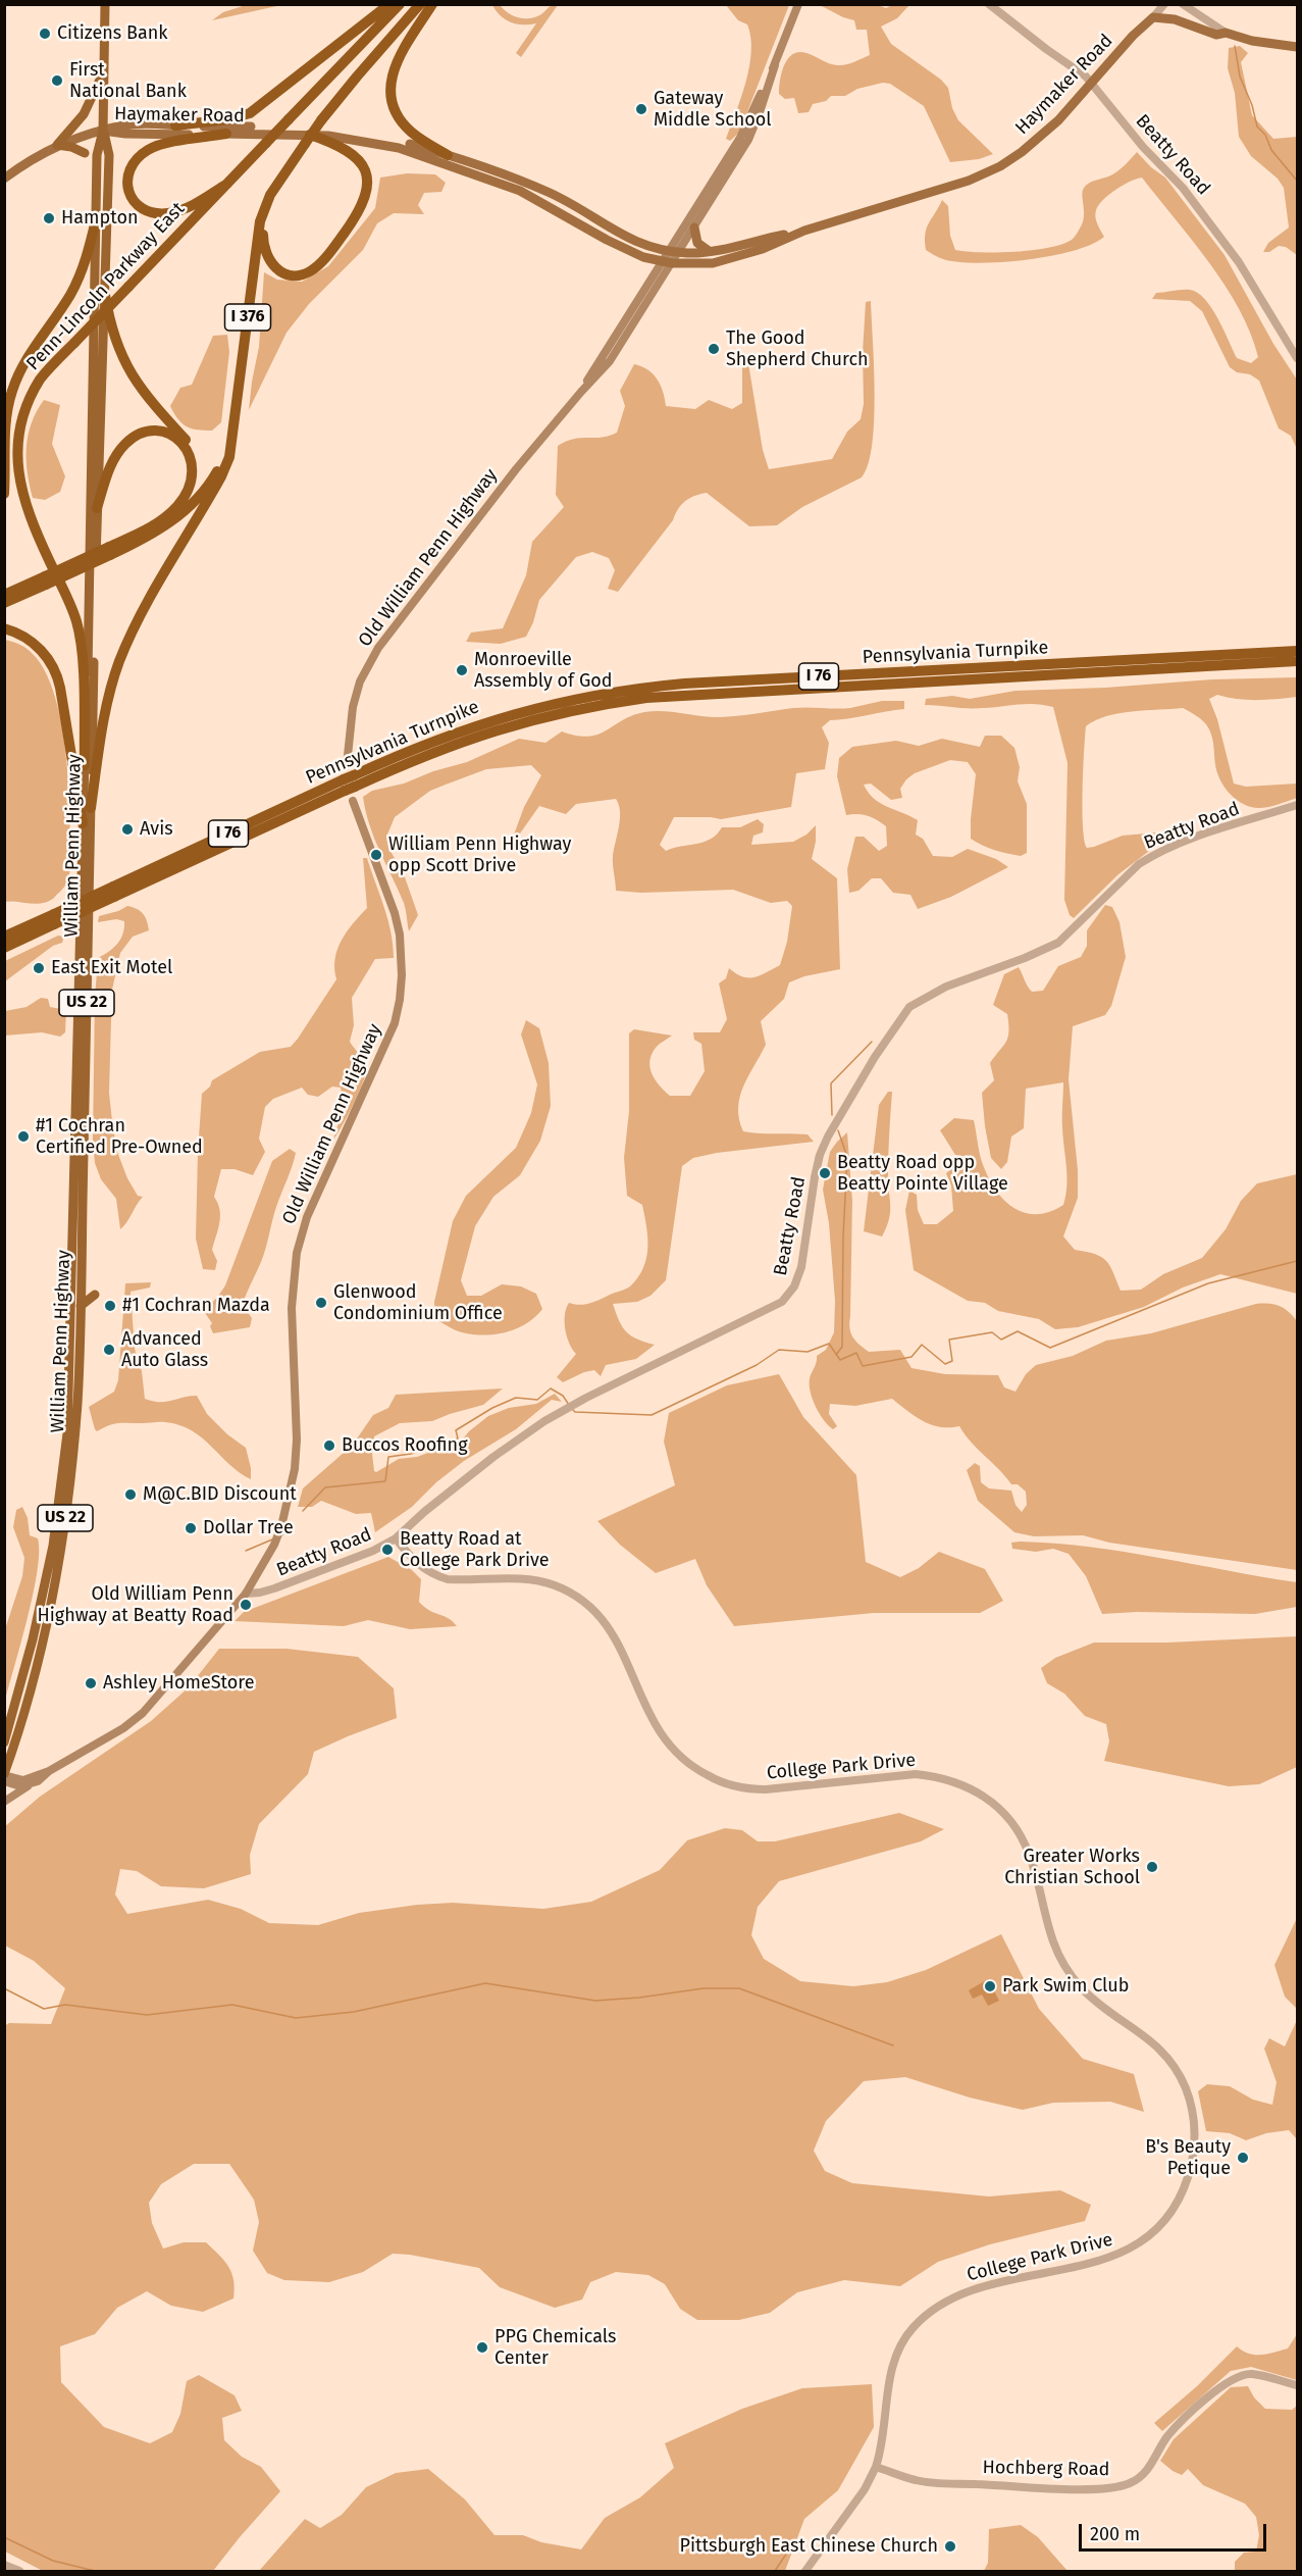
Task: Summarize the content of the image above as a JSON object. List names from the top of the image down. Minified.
{"streets":{"highway":["Penn-Lincoln Parkway East","I 376","Pennsylvania Turnpike","I 76","William Penn Highway","US 22"],"main road":["Haymaker Road","Old William Penn Highway"],"street":["Beatty Road","College Park Drive","Hochberg Road"]},"crossings":[["Haymaker Road","Beatty Road"],["Haymaker Road","I 376"],["Haymaker Road","Old William Penn Highway"],["Haymaker Road","William Penn Highway"],["Beatty Road","Old William Penn Highway"],["Beatty Road","College Park Drive"],["Penn-Lincoln Parkway East","William Penn Highway"],["Old William Penn Highway","William Penn Highway"],["College Park Drive","Hochberg Road"]],"places":["Citizens Bank","First National Bank","Gateway Middle School","Hampton","The Good Shepherd Church","Monroeville Assembly of God","Avis","William Penn Highway opp Scott Drive","East Exit Motel","#1 Cochran Certified Pre-Owned","Beatty Road opp Beatty Pointe Village","Glenwood Condominium Office","#1 Cochran Mazda","Advanced Auto Glass","Buccos Roofing","M@C.BID Discount","Dollar Tree","Beatty Road at College Park Drive","Old William Penn Highway at Beatty Road","Ashley HomeStore","Greater Works Christian School","Park Swim Club","B's Beauty Petique","PPG Chemicals Center","Pittsburgh East Chinese Church"],"scale_bar":"200 m"}
